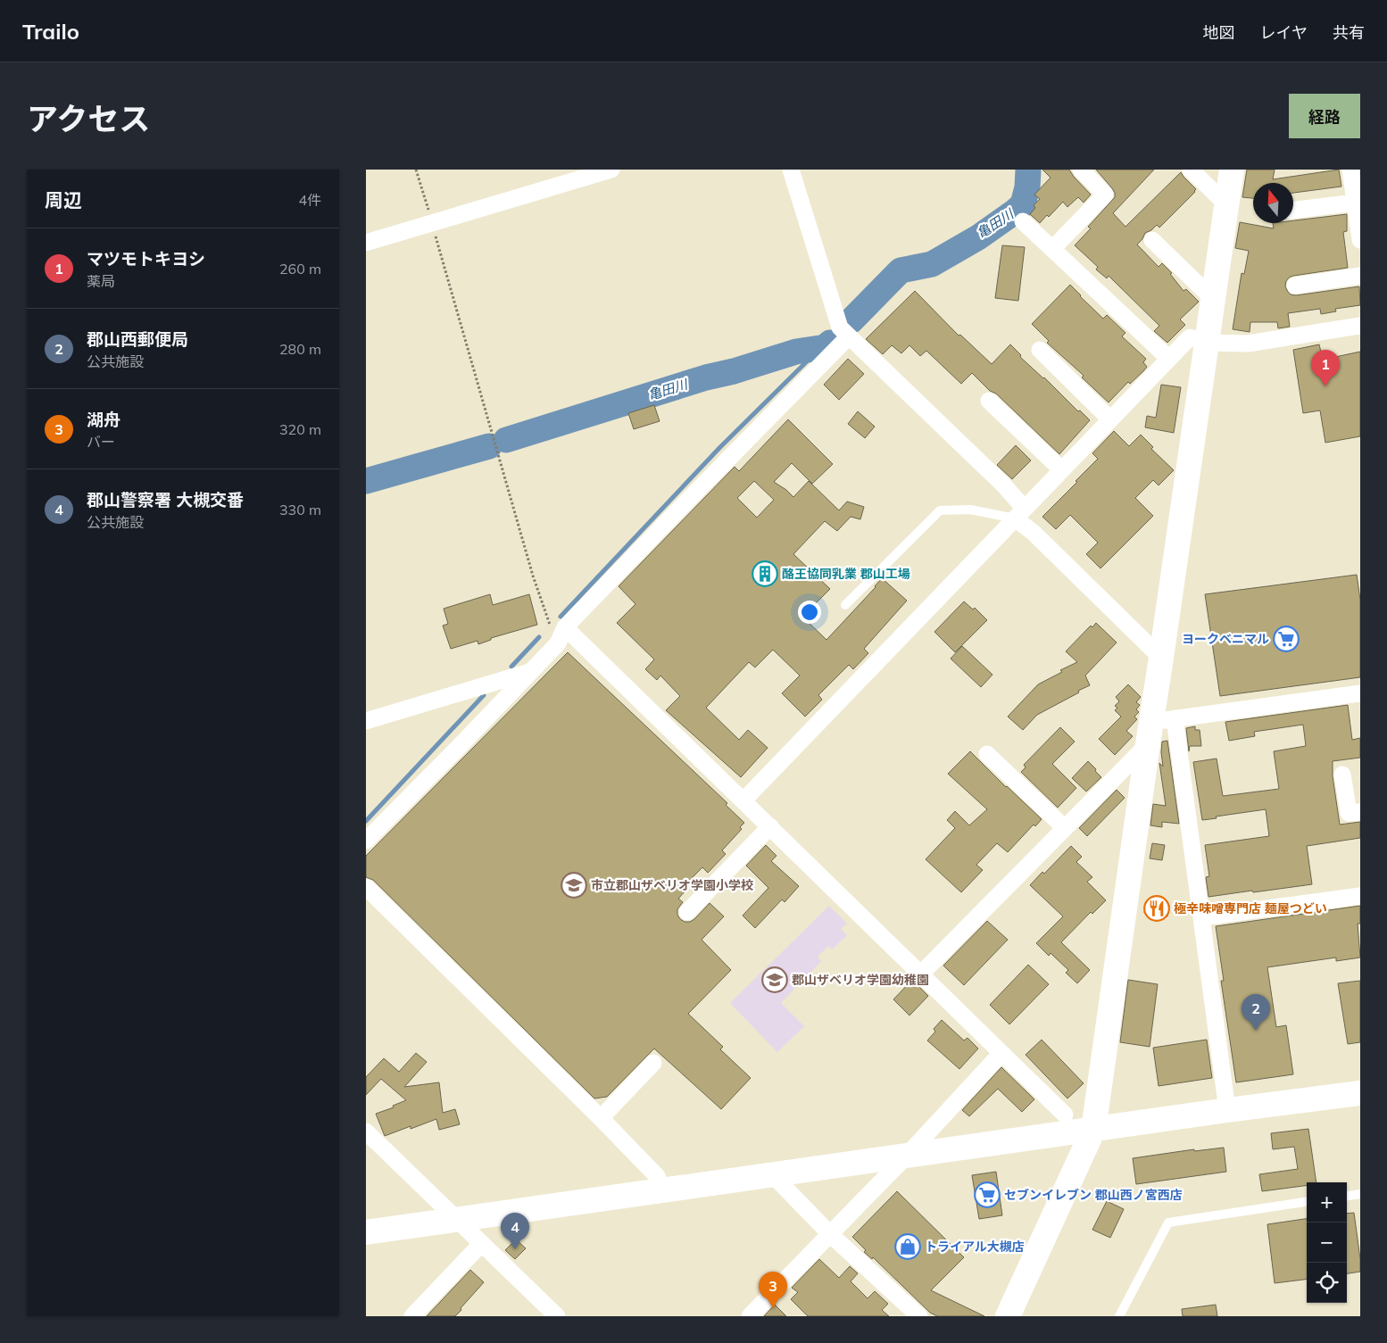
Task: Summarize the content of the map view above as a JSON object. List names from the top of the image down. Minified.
{"water":["亀田川"],"places":{"building":["酪王協同乳業 郡山工場"],"supermarket":["ヨークベニマル","セブンイレブン 郡山西ノ宮西店"],"school or university":["市立郡山ザベリオ学園小学校","郡山ザベリオ学園幼稚園"],"restaurant":["極辛味噌専門店 麺屋つどい"],"shop":["トライアル大槻店"]},"north":"top","page":{"header":"Trailo","nav":["地図","レイヤ","共有"],"title":"アクセス","buttons":"経路","heading":["周辺","4件"],"list":[{"mark":"1","name":"マツモトキヨシ","note":"薬局","value":"260 m"},{"mark":"2","name":"郡山西郵便局","note":"公共施設","value":"280 m"},{"mark":"3","name":"湖舟","note":"バー","value":"320 m"},{"mark":"4","name":"郡山警察署 大槻交番","note":"公共施設","value":"330 m"}],"pins":["1","2","4","3"],"map_buttons":["+","−"]}}
